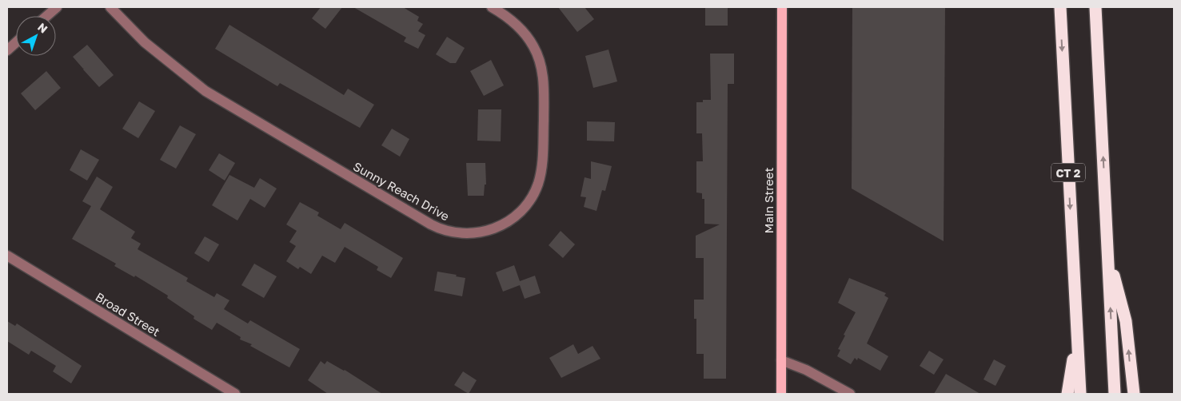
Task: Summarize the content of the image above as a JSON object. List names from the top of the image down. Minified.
{"streets":{"highway":["CT 2"],"main road":["Main Street"],"street":["Sunny Reach Drive","Broad Street"]},"north":"top right"}
